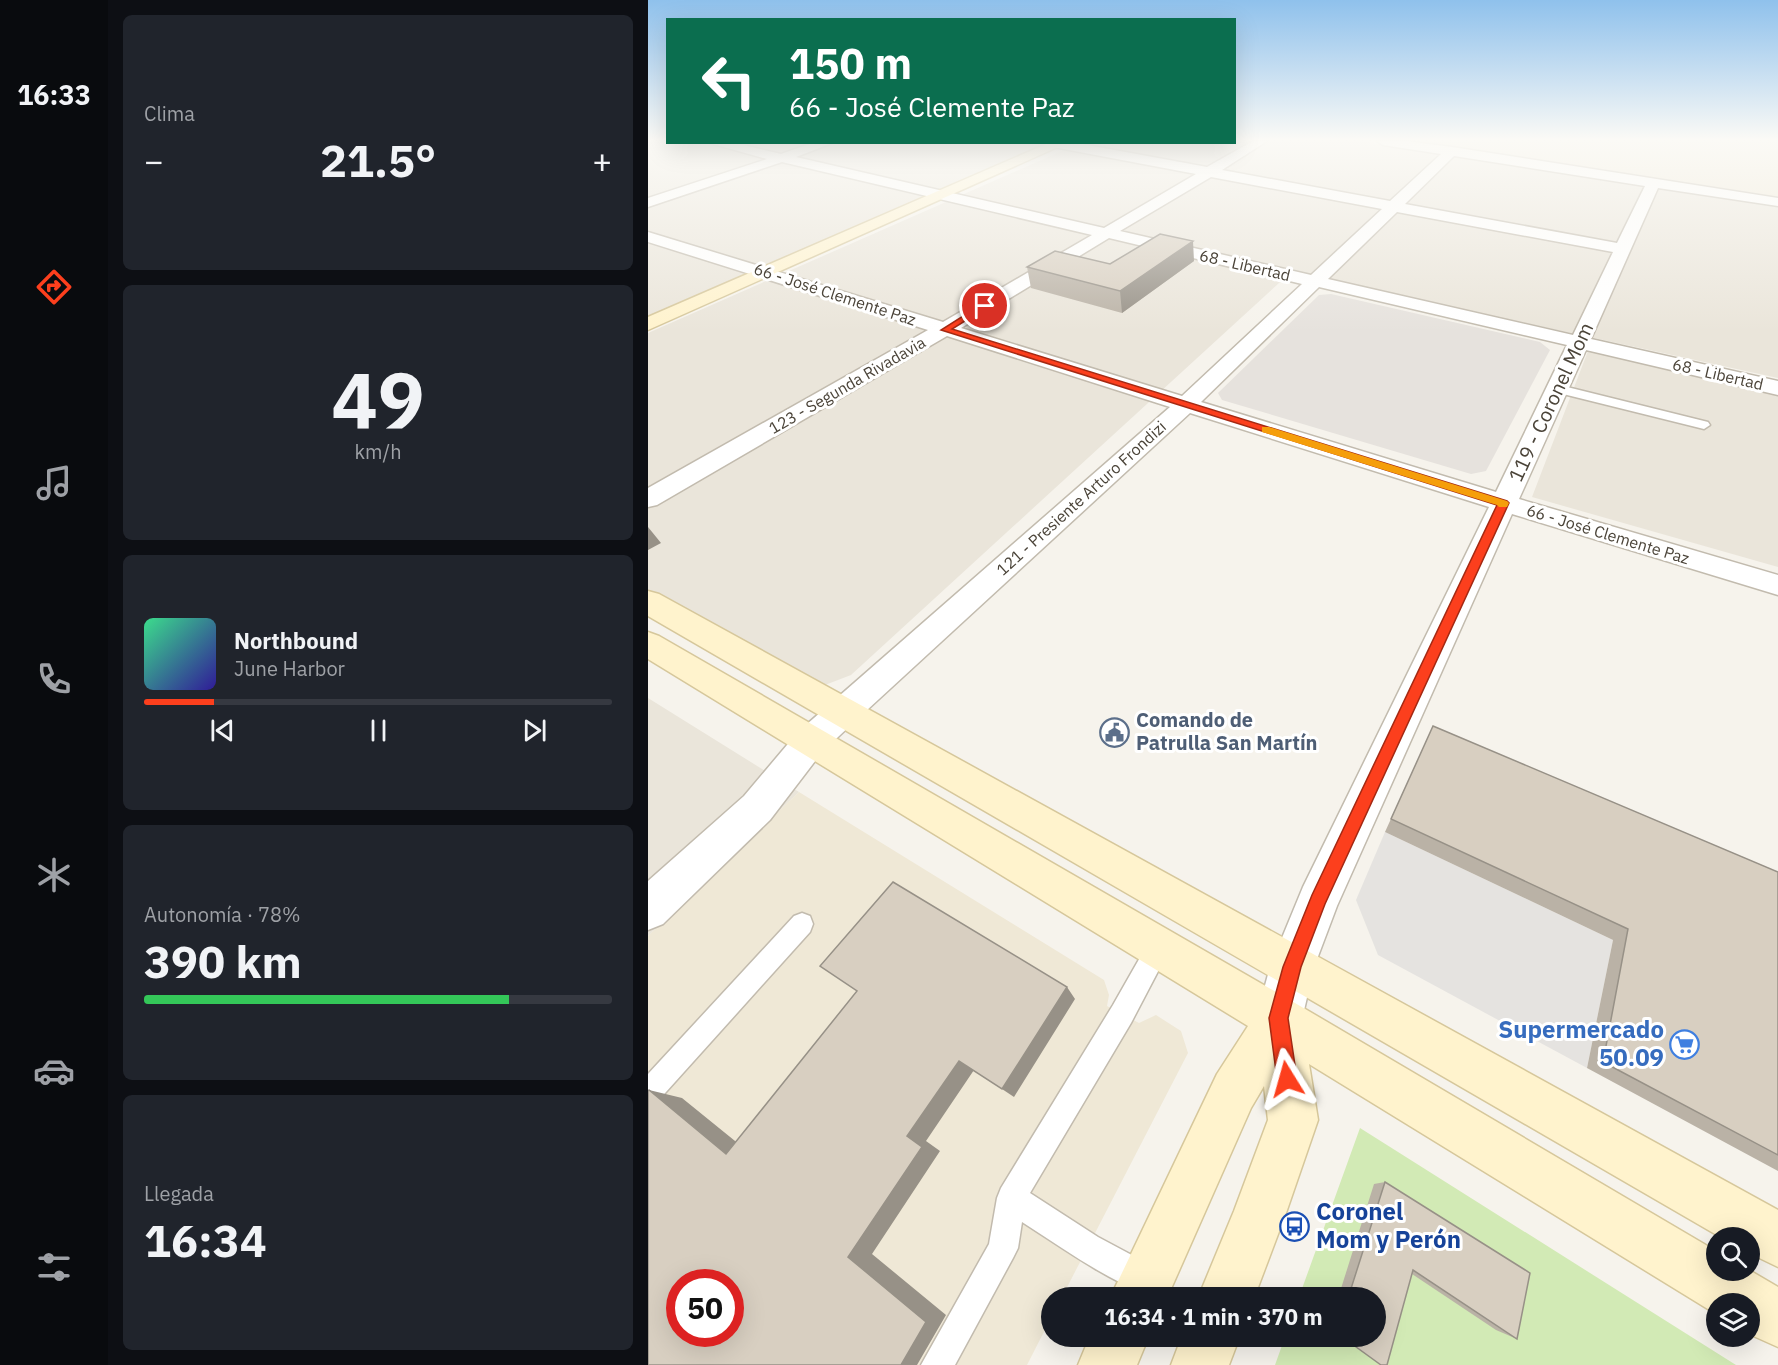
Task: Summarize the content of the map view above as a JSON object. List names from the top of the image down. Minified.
{"streets":{"main road":["119 - Coronel Mom"],"street":["68 - Libertad","66 - José Clemente Paz","123 - Segunda Rivadavia","121 - Presiente Arturo Frondizi"]},"crossings":[["68 - Libertad","123 - Segunda Rivadavia"],["68 - Libertad","119 - Coronel Mom"],["68 - Libertad","121 - Presiente Arturo Frondizi"],["66 - José Clemente Paz","123 - Segunda Rivadavia"],["66 - José Clemente Paz","119 - Coronel Mom"],["66 - José Clemente Paz","121 - Presiente Arturo Frondizi"]],"places":{"public building":["Comando de Patrulla San Martín"],"supermarket":["Supermercado 50.09"],"bus stop":["Coronel Mom y Perón"]},"page":{"tabs":"16:33","tile":["Clima",["49","km/h"],["Autonomía · 78%","390 km"],["Llegada","16:34"]],"turn":["150 m","66 - José Clemente Paz"],"heat":["−","21.5°","+"],"song":["Northbound","June Harbor"],"limit":"50","trip":"16:34 · 1 min · 370 m"}}
